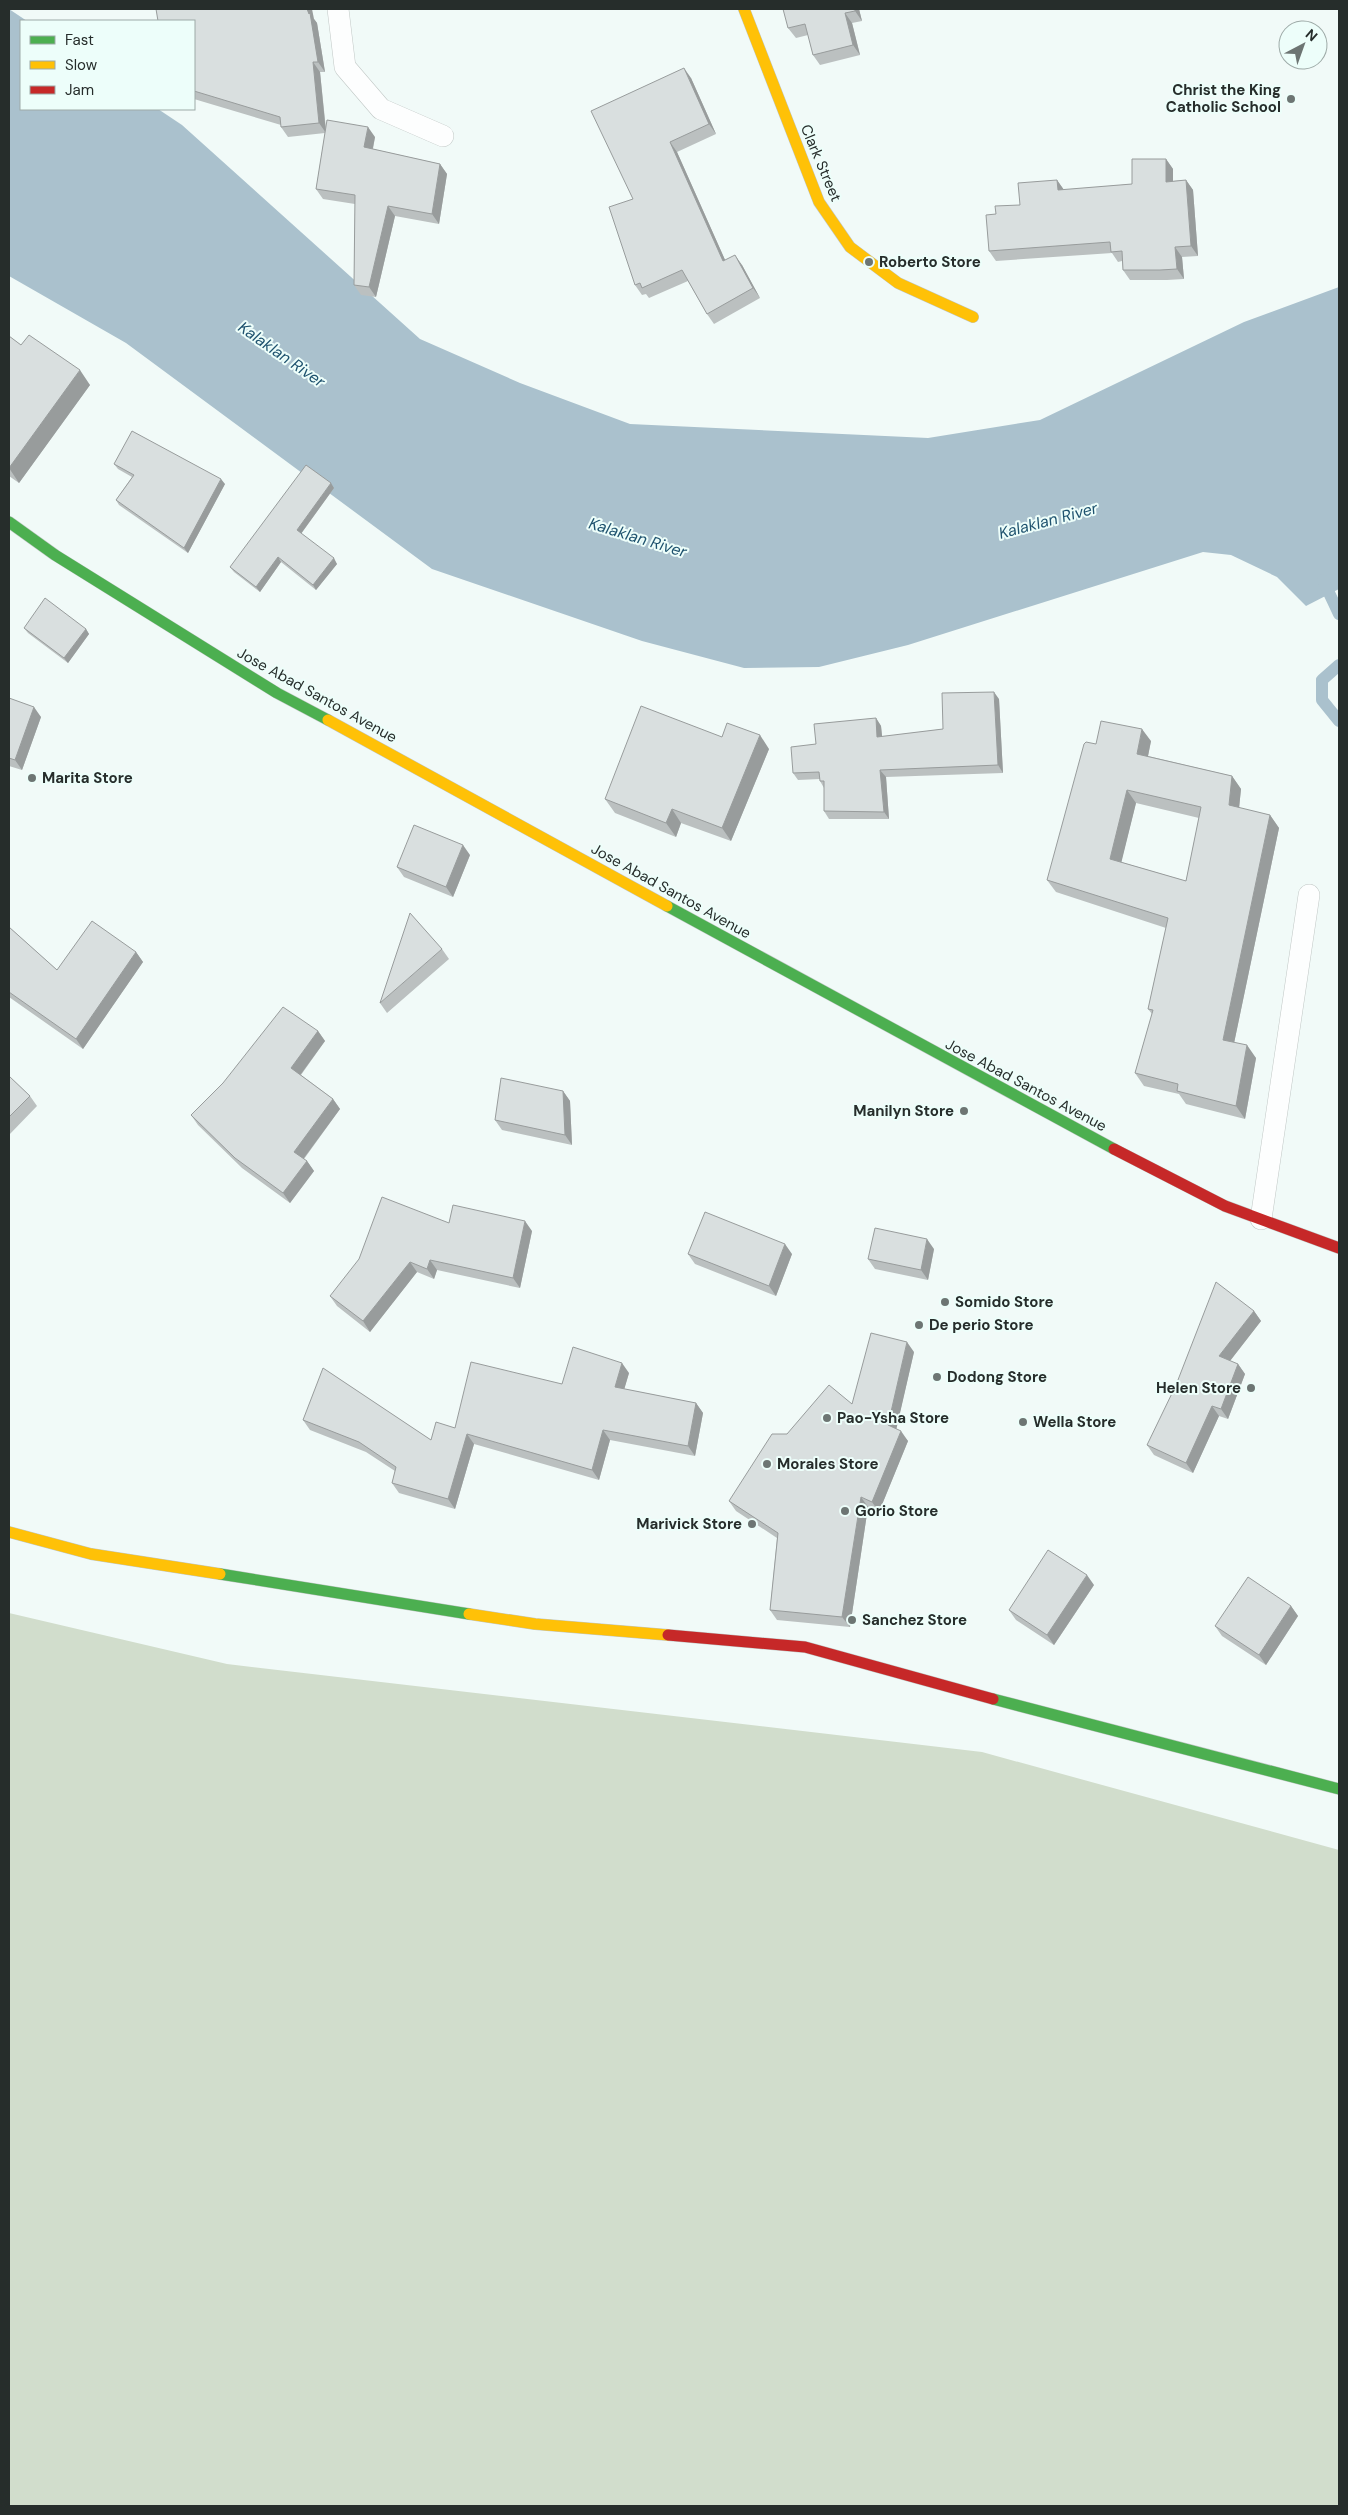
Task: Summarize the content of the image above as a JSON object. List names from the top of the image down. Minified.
{"streets":{"main road":["Clark Street","Jose Abad Santos Avenue"]},"water":["Kalaklan River"],"places":["Christ the King Catholic School","Roberto Store","Marita Store","Manilyn Store","Somido Store","De perio Store","Dodong Store","Helen Store","Pao-Ysha Store","Wella Store","Morales Store","Gorio Store","Marivick Store","Sanchez Store"],"legend":["Fast","Slow","Jam"],"north":"top right"}
